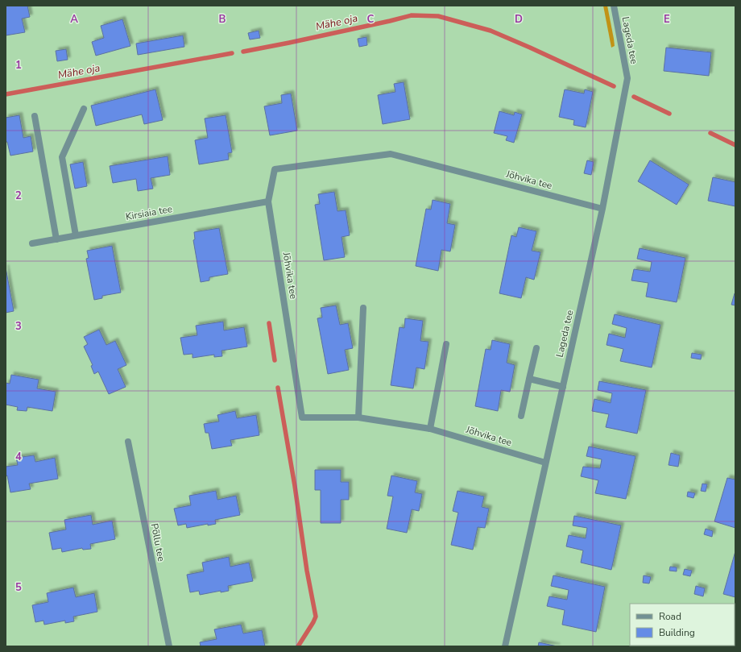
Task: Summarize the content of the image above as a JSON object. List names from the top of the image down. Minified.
{"streets":{"street":["Lageda tee","Jõhvika tee","Kirsiaia tee","Põllu tee"]},"crossings":[["Lageda tee","Jõhvika tee"],["Jõhvika tee","Kirsiaia tee"]],"water":["Mähe oja"],"legend":["Road","Building"],"grid":{"columns":["A","B","C","D","E"],"rows":["1","2","3","4","5"]}}
